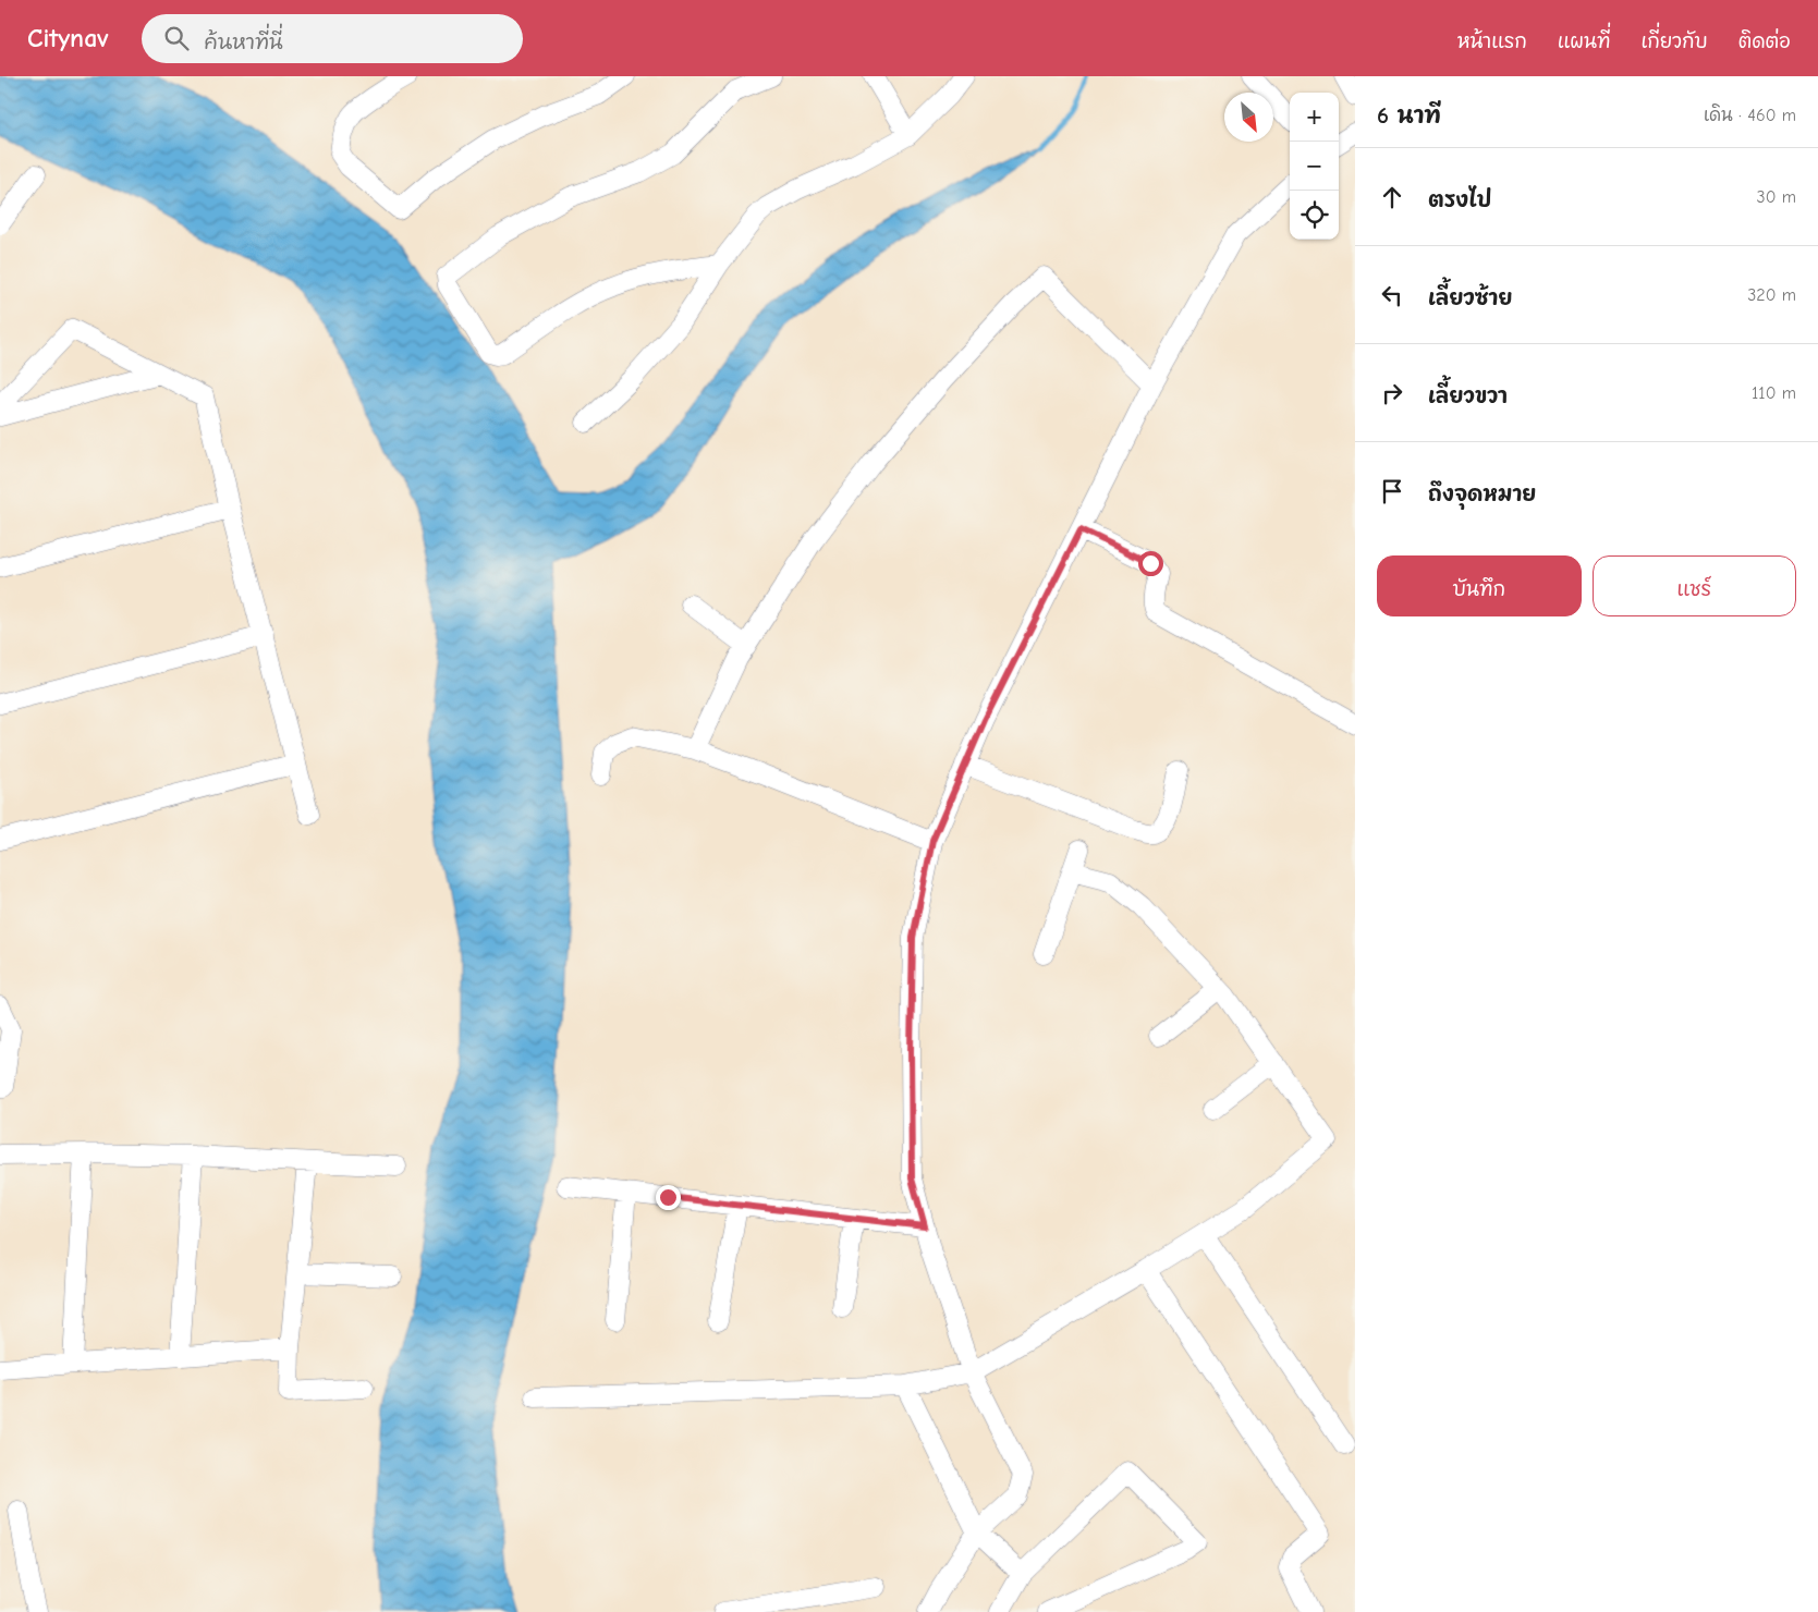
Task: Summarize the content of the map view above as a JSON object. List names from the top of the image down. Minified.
{"north":"bottom right","page":{"header":"Citynav","search":"ค้นหาที่นี่","nav":["หน้าแรก","แผนที่","เกี่ยวกับ","ติดต่อ"],"heading":["6 นาที","เดิน · 460 m"],"map_buttons":["+","−"],"list":[["ตรงไป","30 m"],["เลี้ยวซ้าย","320 m"],["เลี้ยวขวา","110 m"],"ถึงจุดหมาย"],"buttons":["บันทึก","แชร์"]}}
